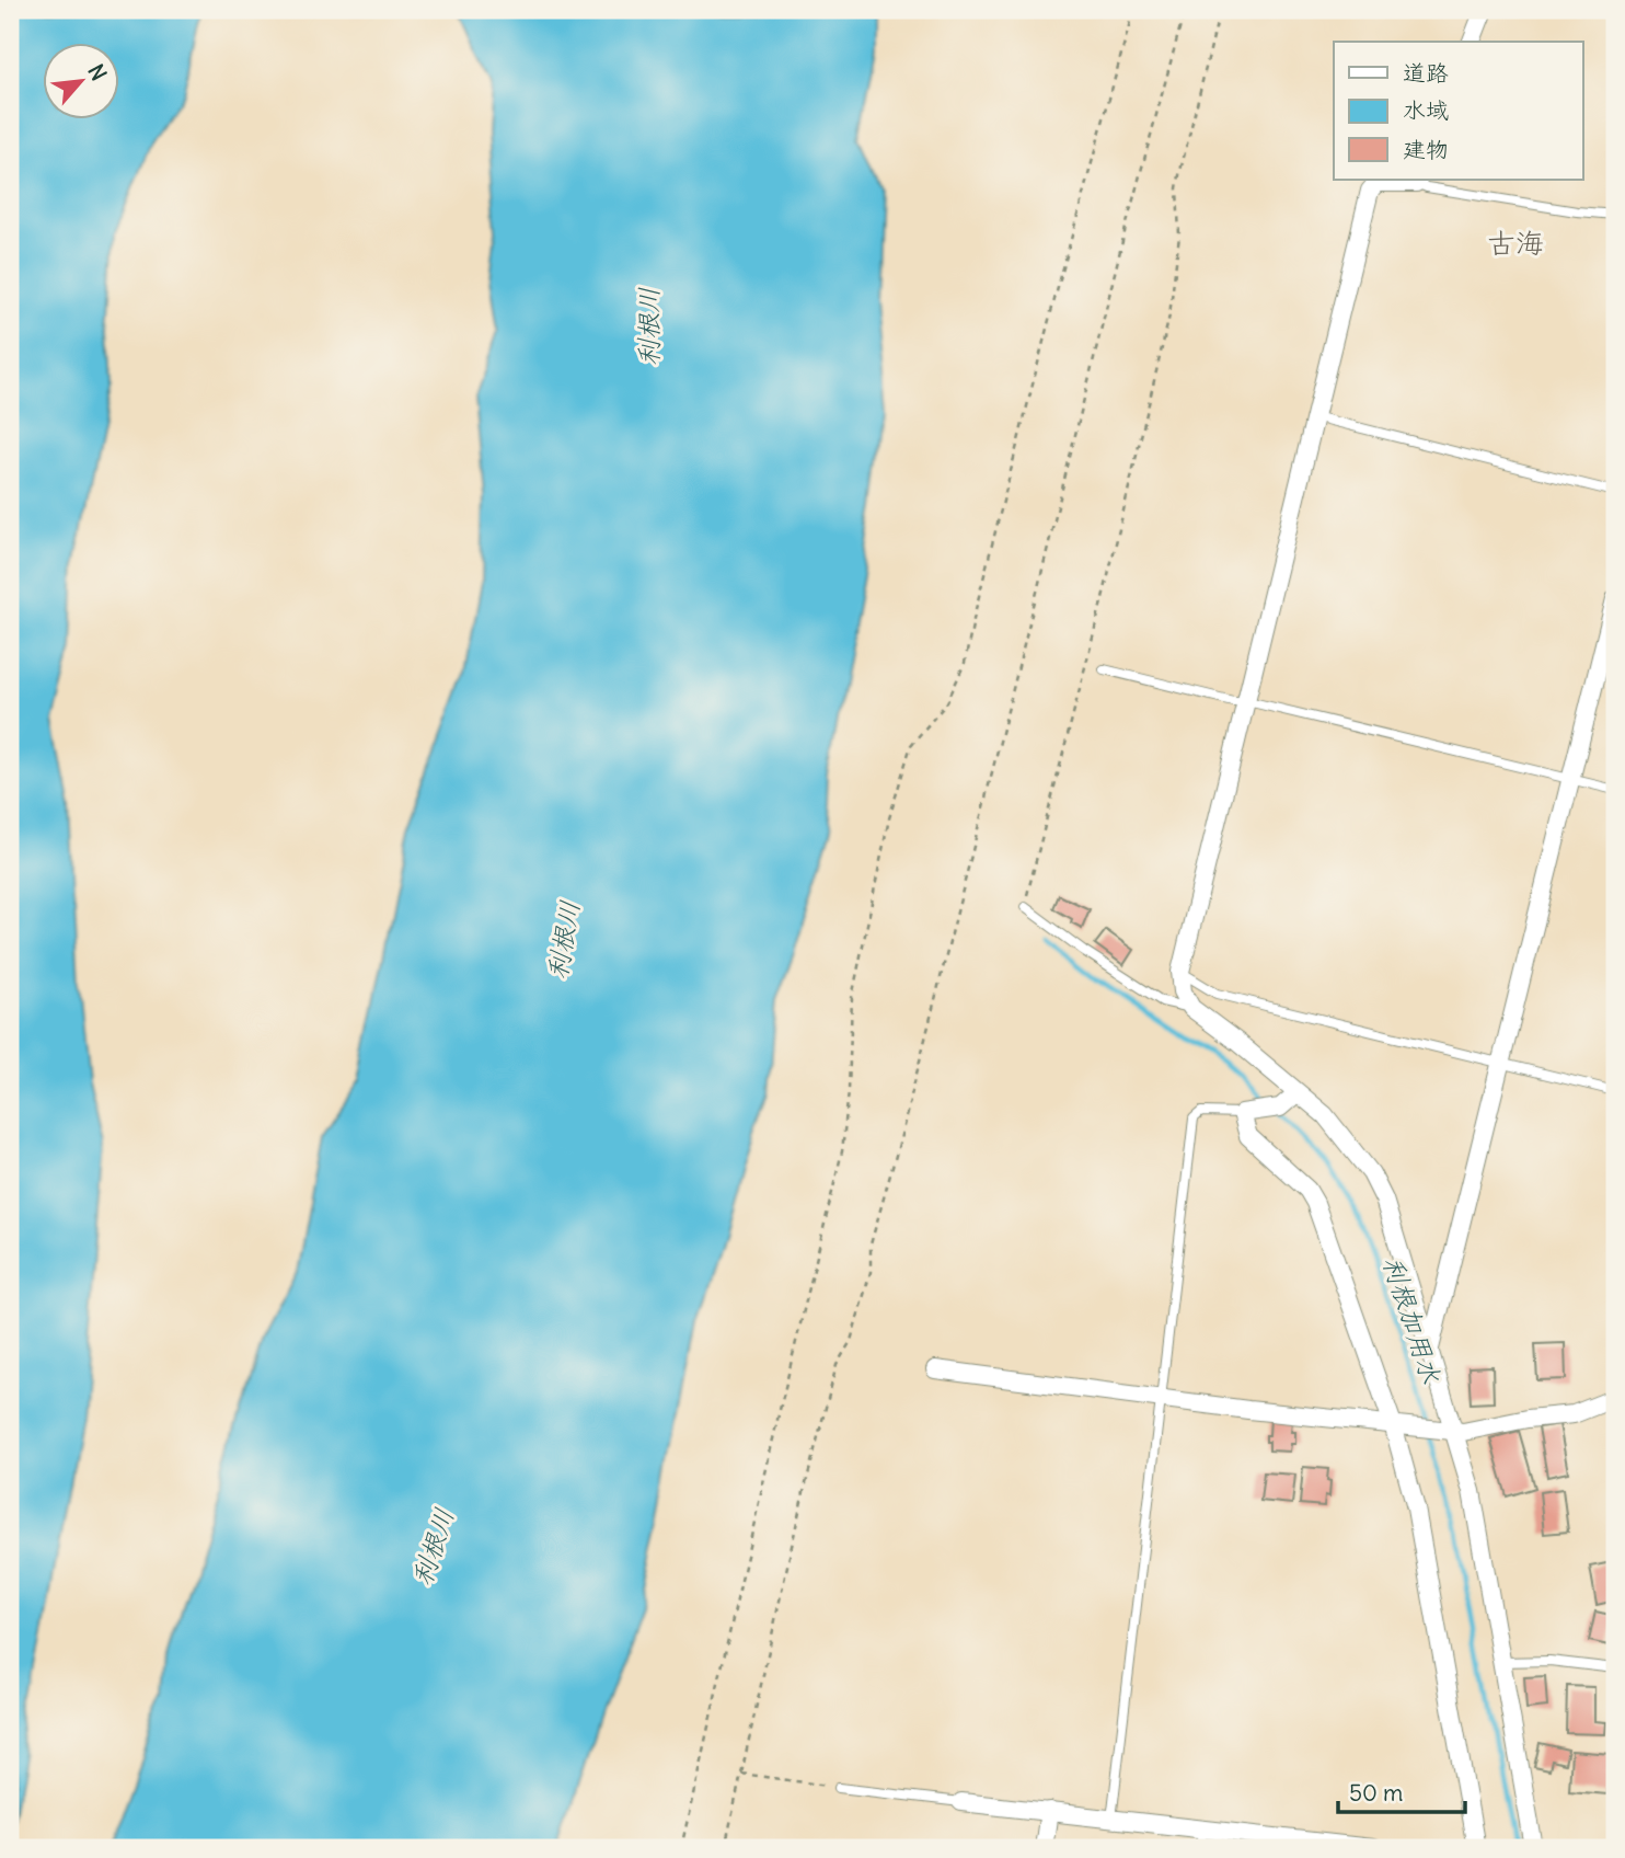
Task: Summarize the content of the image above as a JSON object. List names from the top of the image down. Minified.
{"districts":["古海"],"water":["利根川","利根加用水"],"legend":["道路","水域","建物"],"scale_bar":"50 m","north":"top right"}
